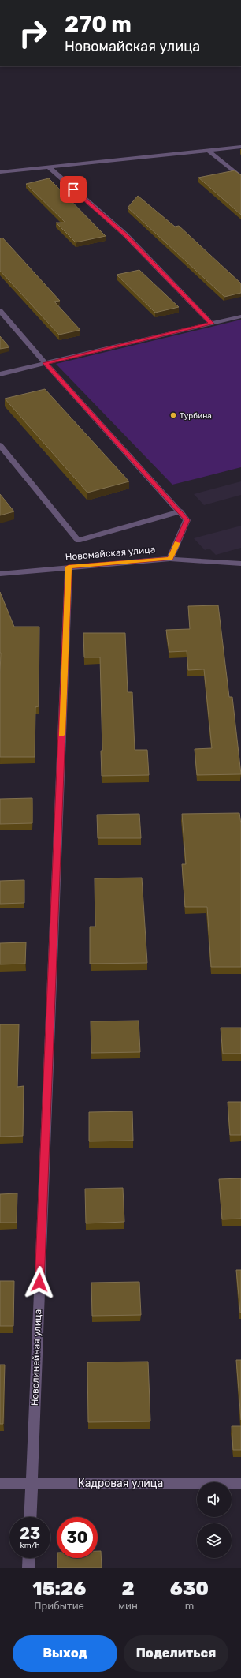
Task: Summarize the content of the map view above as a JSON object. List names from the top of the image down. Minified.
{"streets":{"street":["Новомайская улица","Новолинейная улица","Кадровая улица"]},"crossings":[["Новомайская улица","Новолинейная улица"],["Новолинейная улица","Кадровая улица"]],"places":["Турбина"],"page":{"turn":["270 m","Новомайская улица"],"speed":"23 km/h","limit":"30","eta":["15:26","Прибытие","2","мин","630","m"],"buttons":["Выход","Поделиться"]}}
